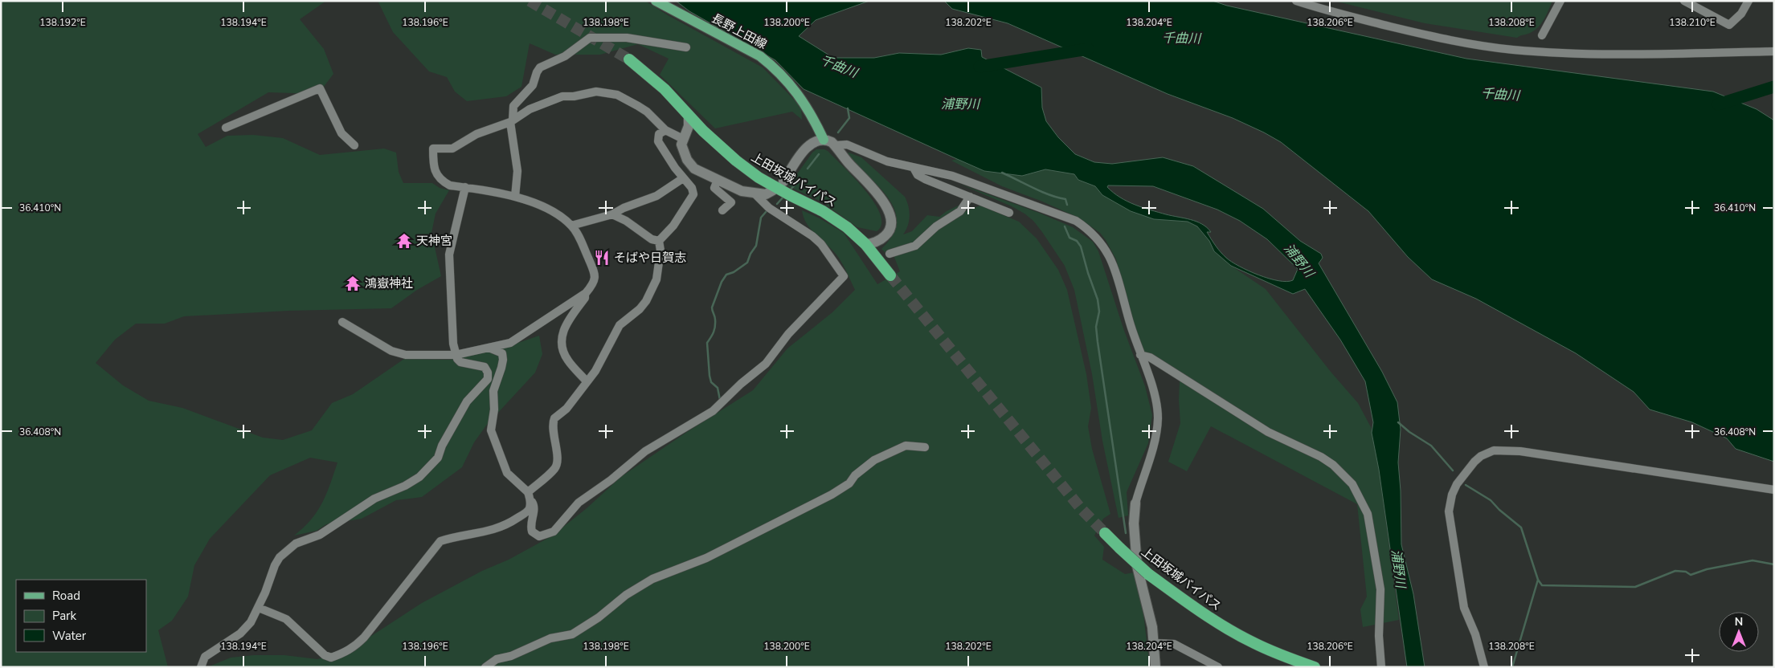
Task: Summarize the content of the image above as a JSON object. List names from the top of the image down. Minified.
{"streets":{"highway":["上田坂城バイパス"],"main road":["長野上田線"]},"water":["千曲川","浦野川"],"places":{"temple":["天神宮","鴻嶽神社"],"restaurant":["そばや日賀志"]},"legend":["Road","Park","Water"],"north":"top","coordinates":["138.192°E","138.194°E","138.196°E","138.198°E","138.200°E","138.202°E","138.204°E","138.206°E","138.208°E","138.210°E","36.410°N","36.408°N"]}
